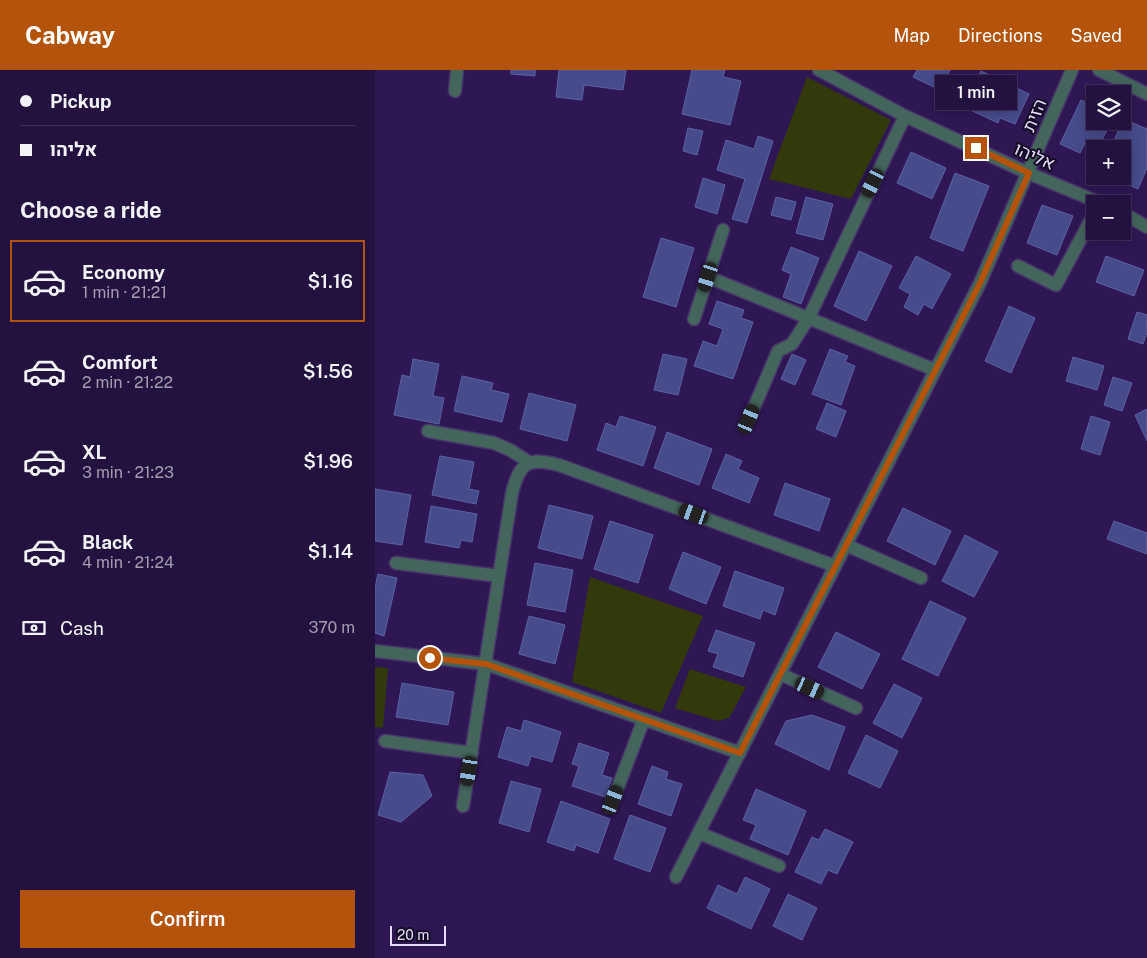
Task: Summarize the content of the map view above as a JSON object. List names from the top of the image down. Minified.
{"streets":{"street":["הזית","אליהו"]},"crossings":[["הזית","אליהו"]],"scale_bar":"20 m","page":{"header":"Cabway","nav":["Map","Directions","Saved"],"banner":["Pickup","אליהו"],"bubble":"1 min","map_buttons":["+","−"],"heading":"Choose a ride","list":[{"name":"Economy","note":"1 min · 21:21","value":"$1.16"},{"name":"Comfort","note":"2 min · 21:22","value":"$1.56"},{"name":"XL","note":"3 min · 21:23","value":"$1.96"},{"name":"Black","note":"4 min · 21:24","value":"$1.14"}],"pay":["Cash","370 m"],"buttons":"Confirm","scale":"20 m"}}
